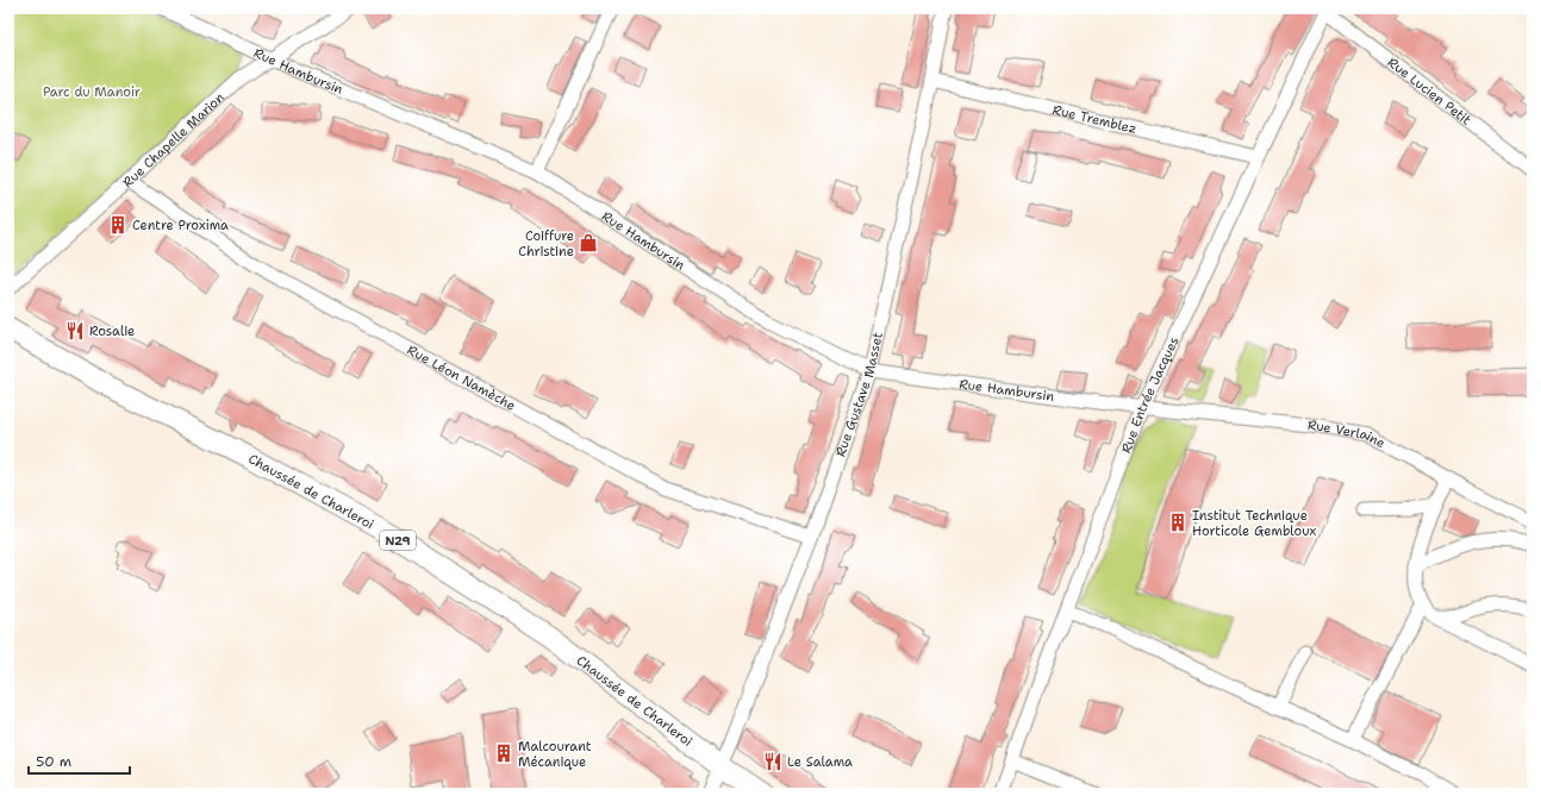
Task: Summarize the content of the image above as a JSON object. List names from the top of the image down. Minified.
{"streets":{"main road":["Chaussée de Charleroi","N29"],"street":["Rue Hambursin","Rue Lucien Petit","Rue Tremblez","Rue Chapelle Marion","Rue Léon Namèche","Rue Gustave Masset","Rue Entrée Jacques","Rue Verlaine"]},"crossings":[["Rue Hambursin","Rue Chapelle Marion"],["Rue Hambursin","Rue Gustave Masset"],["Rue Hambursin","Rue Entrée Jacques"],["Rue Hambursin","Rue Verlaine"],["Rue Lucien Petit","Rue Entrée Jacques"],["Rue Tremblez","Rue Gustave Masset"],["Rue Tremblez","Rue Entrée Jacques"],["Rue Chapelle Marion","Rue Léon Namèche"],["Rue Léon Namèche","Rue Gustave Masset"],["Rue Gustave Masset","Chaussée de Charleroi"],["Rue Entrée Jacques","Rue Verlaine"]],"parks":["Parc du Manoir"],"places":{"building":["Centre Proxima","Institut Technique Horticole Gembloux","Malcourant Mécanique"],"shop":["Coiffure Christine"],"restaurant":["Rosalie","Le Salama"]},"scale_bar":"50 m"}
